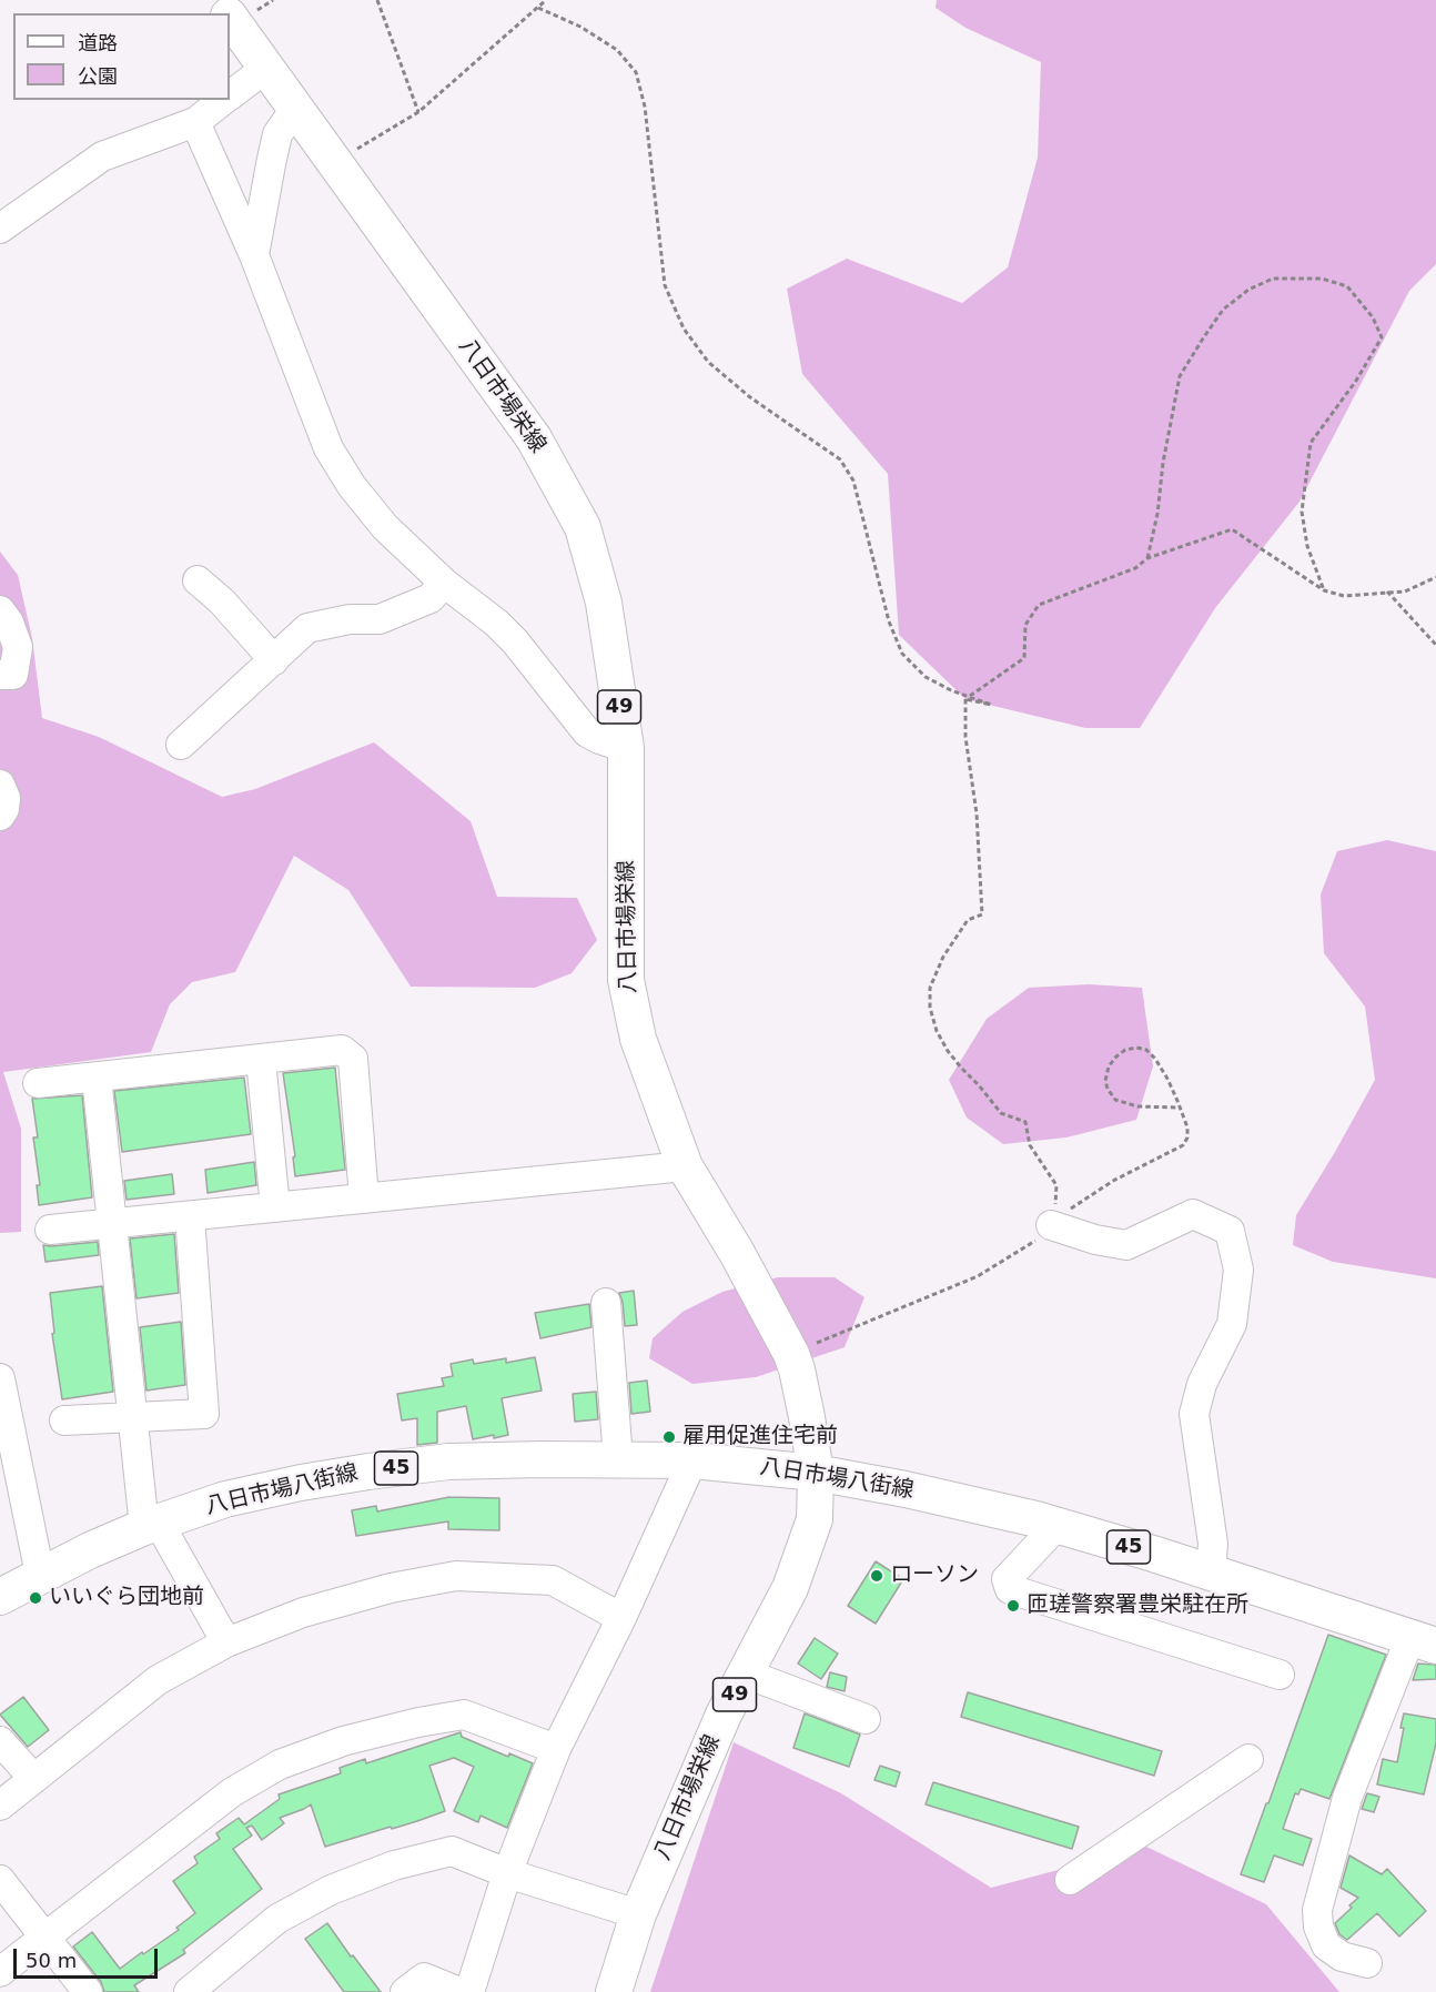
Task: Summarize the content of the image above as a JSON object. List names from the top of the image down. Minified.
{"streets":{"main road":["八日市場栄線","49","45","八日市場八街線"]},"crossings":[["八日市場栄線","八日市場八街線"]],"places":["雇用促進住宅前","ローソン","いいぐら団地前","匝瑳警察署豊栄駐在所"],"legend":["道路","公園"],"scale_bar":"50 m"}
